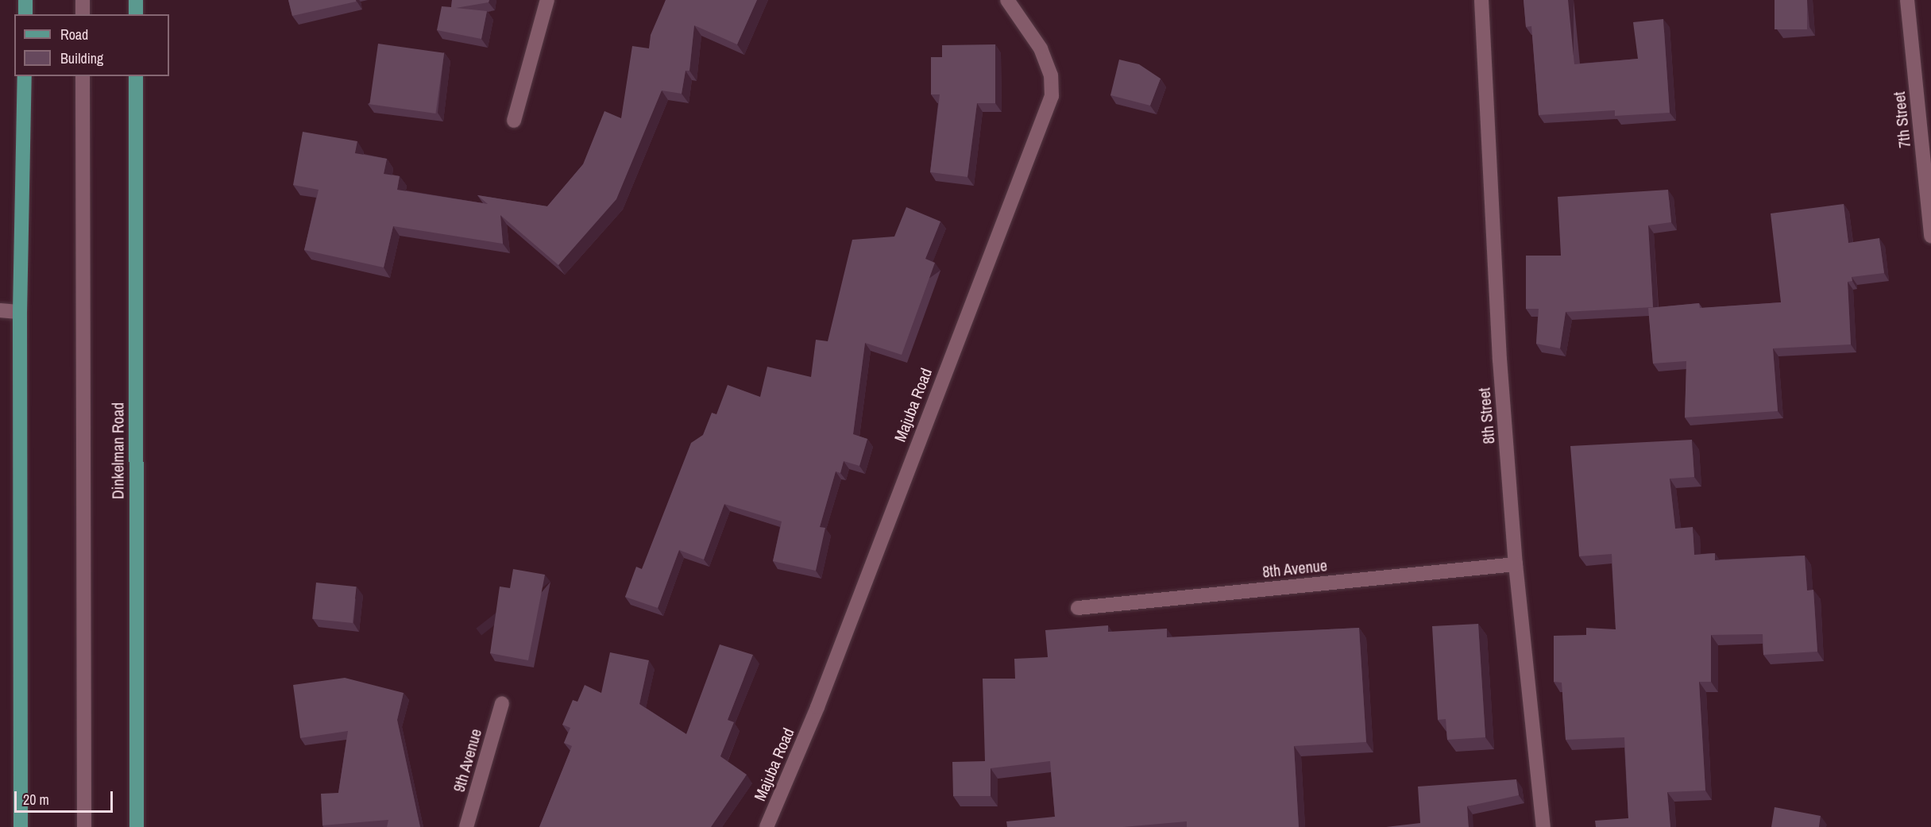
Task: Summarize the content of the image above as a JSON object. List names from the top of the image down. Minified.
{"streets":{"main road":["Dinkelman Road"],"street":["7th Street","Majuba Road","8th Street","8th Avenue","9th Avenue"]},"crossings":[["8th Street","8th Avenue"]],"legend":["Road","Building"],"scale_bar":"20 m"}
